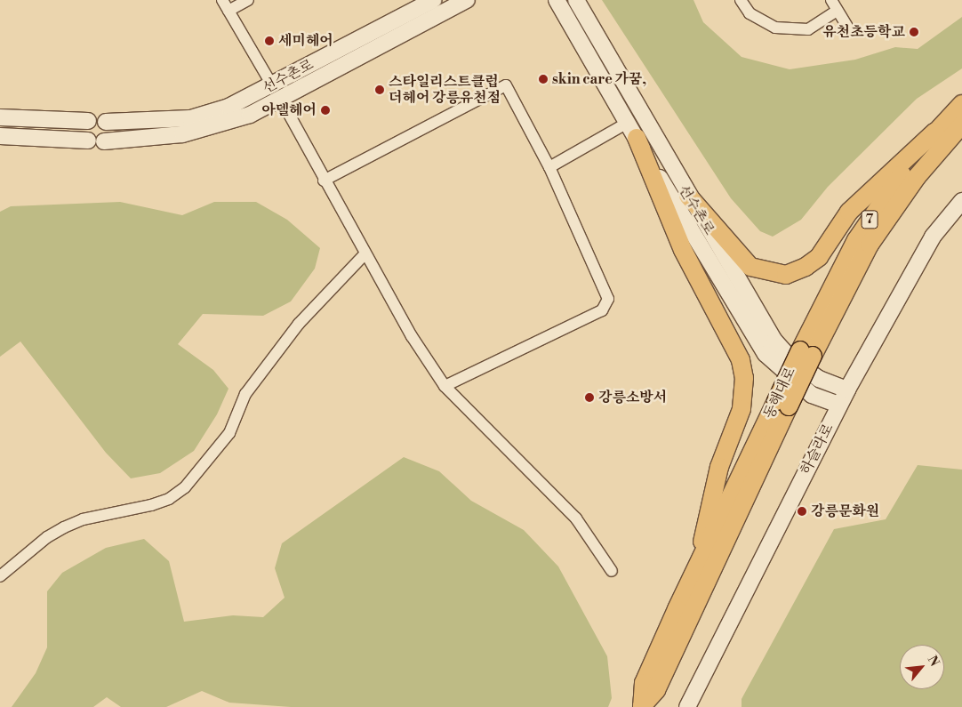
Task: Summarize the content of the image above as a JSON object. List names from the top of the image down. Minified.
{"streets":{"main road":["7","동해대로"],"street":["선수촌로","하슬라로"]},"crossings":[["선수촌로","하슬라로"]],"places":["유천초등학교","세미헤어","skin care 가꿈,","스타일리스트클럽 더헤어 강릉유천점","아델헤어","강릉소방서","강릉문화원"],"north":"top right"}
